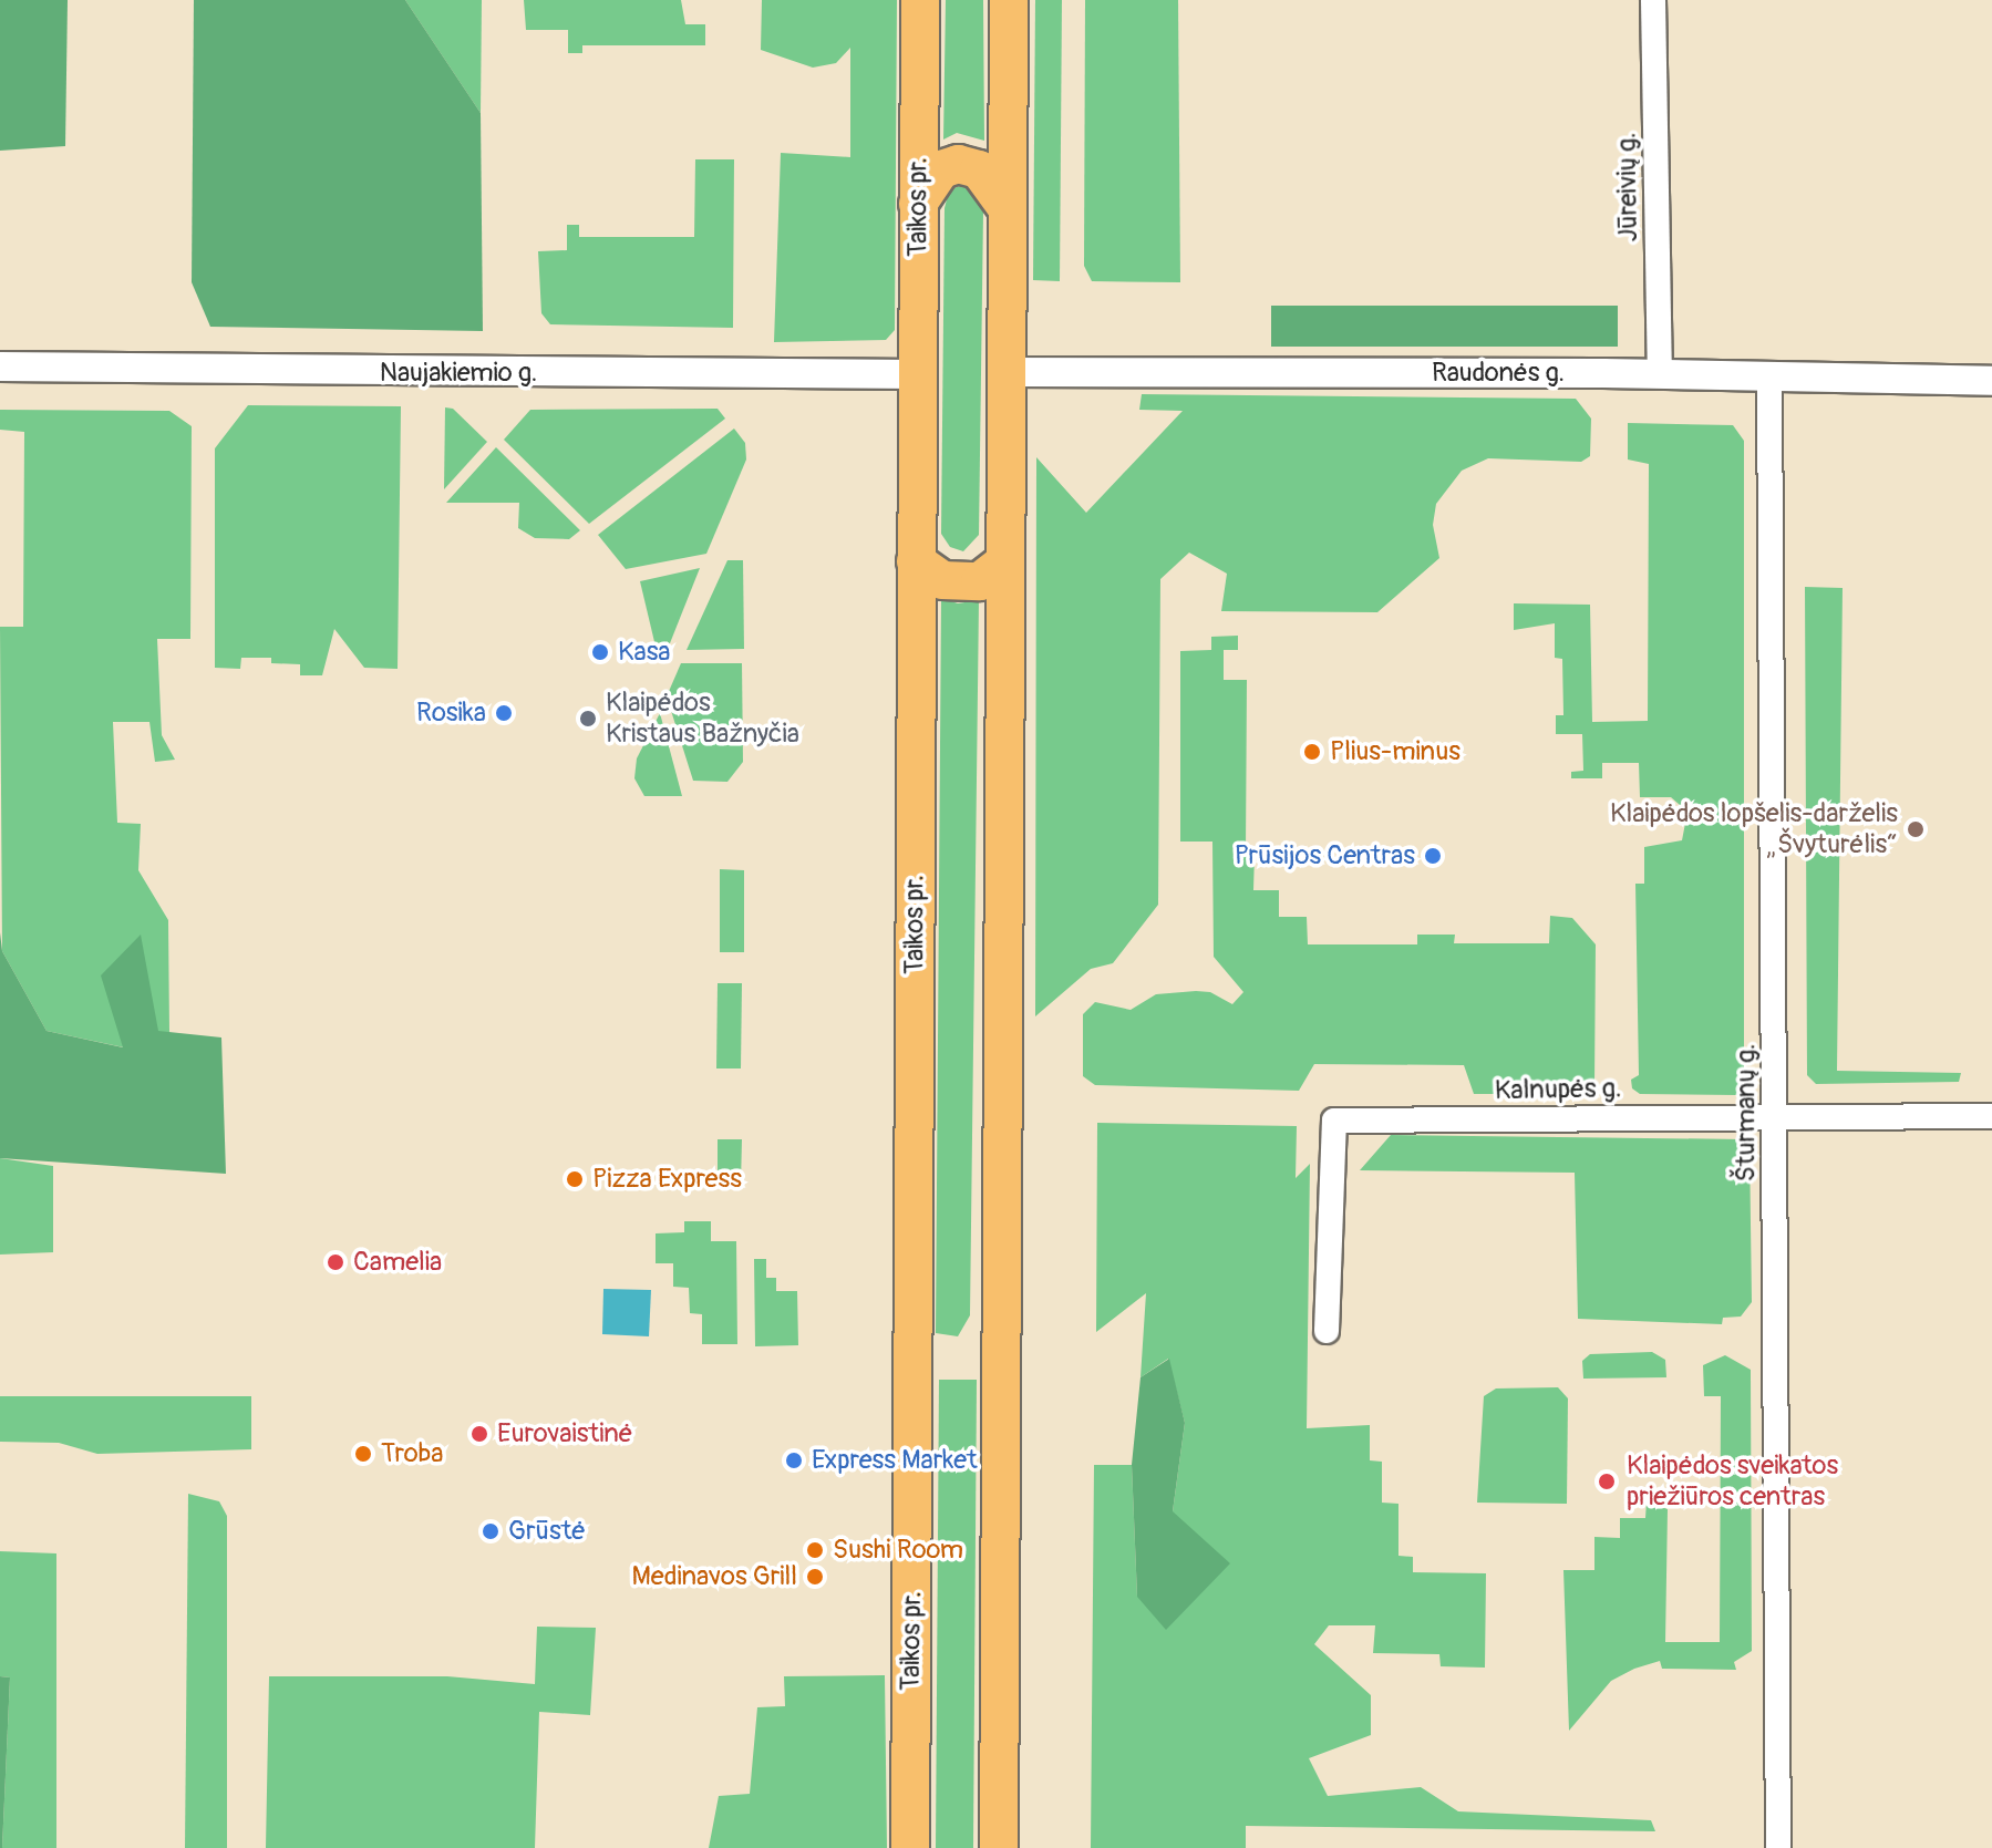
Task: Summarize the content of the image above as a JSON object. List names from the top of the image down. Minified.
{"streets":{"main road":["Taikos pr."],"street":["Jūreivių g.","Naujakiemio g.","Raudonės g.","Kalnupės g.","Šturmanų g."]},"crossings":[["Jūreivių g.","Raudonės g."],["Taikos pr.","Naujakiemio g."],["Raudonės g.","Šturmanų g."],["Kalnupės g.","Šturmanų g."]],"places":["Kasa","Rosika","Klaipėdos Kristaus Bažnyčia","Plius-minus","Klaipėdos lopšelis-darželis „Švyturėlis“","Prūsijos Centras","Pizza Express","Camelia","Eurovaistinė","Troba","Express Market","Klaipėdos sveikatos priežiūros centras","Grūstė","Sushi Room","Medinavos Grill"]}
